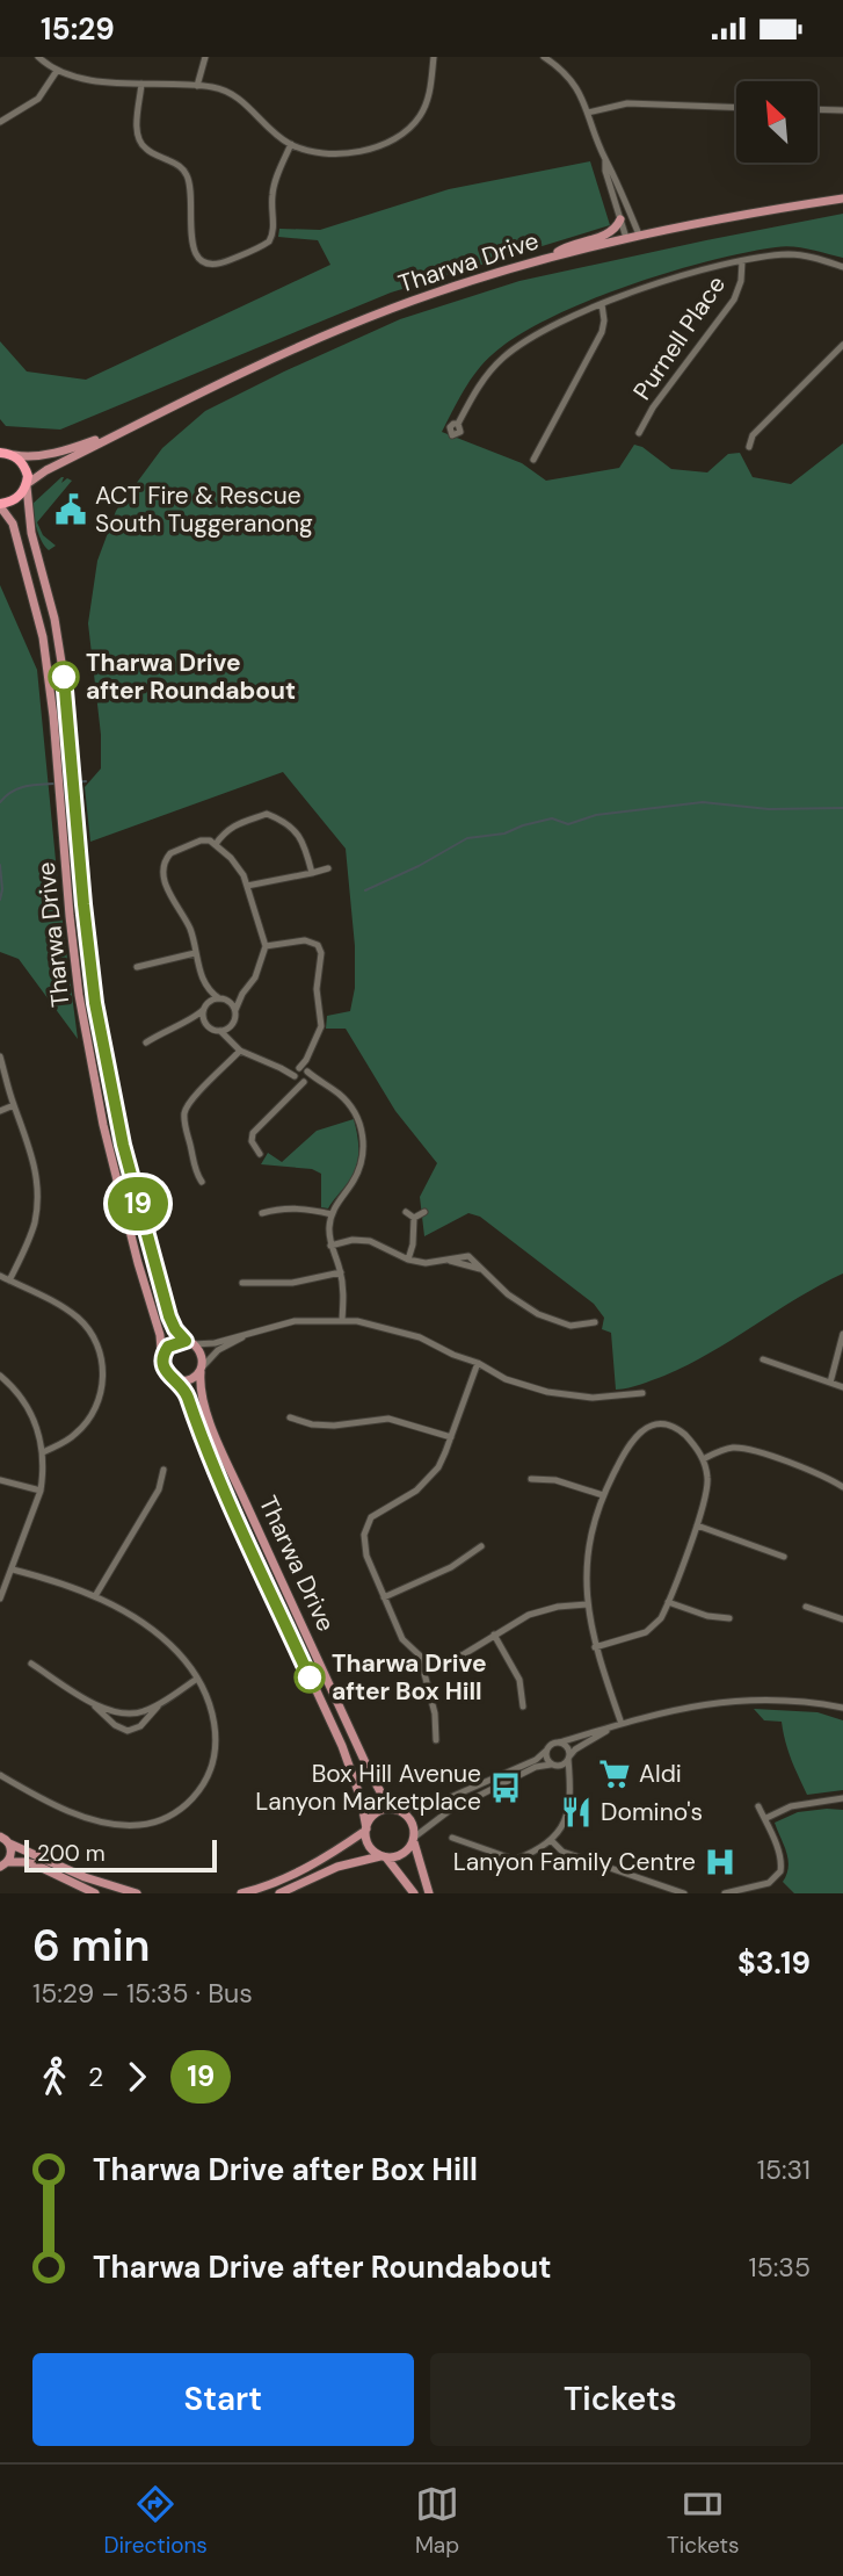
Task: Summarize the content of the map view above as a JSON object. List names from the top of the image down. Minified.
{"streets":{"main road":["Tharwa Drive"],"street":["Purnell Place"]},"places":{"public building":["ACT Fire & Rescue South Tuggeranong"],"other":["Tharwa Drive after Roundabout","Tharwa Drive after Box Hill"],"supermarket":["Aldi"],"bus stop":["Box Hill Avenue Lanyon Marketplace"],"restaurant":["Domino's"],"hospital":["Lanyon Family Centre"]},"lines":["bus line 19"],"scale_bar":"200 m","north":"top left","page":{"status":"15:29","on_map":"19","scale":"200 m","heading":["6 min","15:29 – 15:35 · Bus","$3.19"],"legs":["2","19"],"list":[{"name":"Tharwa Drive after Box Hill","value":"15:31"},{"name":"Tharwa Drive after Roundabout","value":"15:35"}],"buttons":["Start","Tickets"],"tabs":["Directions","Map","Tickets"]}}
